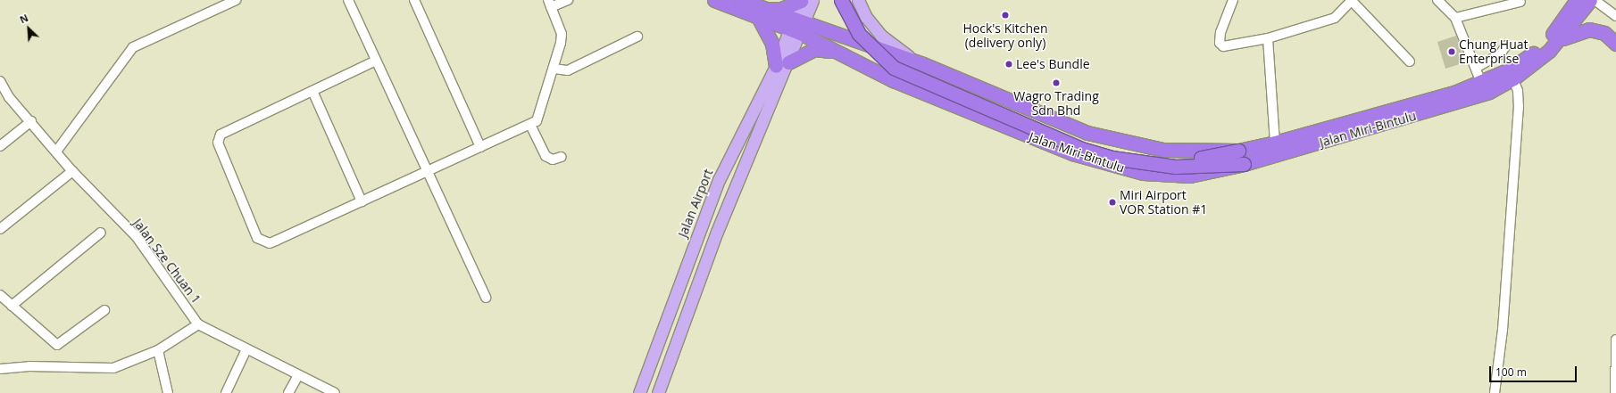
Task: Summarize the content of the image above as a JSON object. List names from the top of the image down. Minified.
{"streets":{"highway":["Jalan Miri-Bintulu"],"main road":["Jalan Airport"],"street":["Jalan Sze Chuan 1"]},"crossings":[["Jalan Miri-Bintulu","Jalan Airport"]],"places":["Hock's Kitchen (delivery only)","Chung Huat Enterprise","Lee's Bundle","Wagro Trading Sdn Bhd","Miri Airport VOR Station #1"],"scale_bar":"100 m","north":"top left"}
